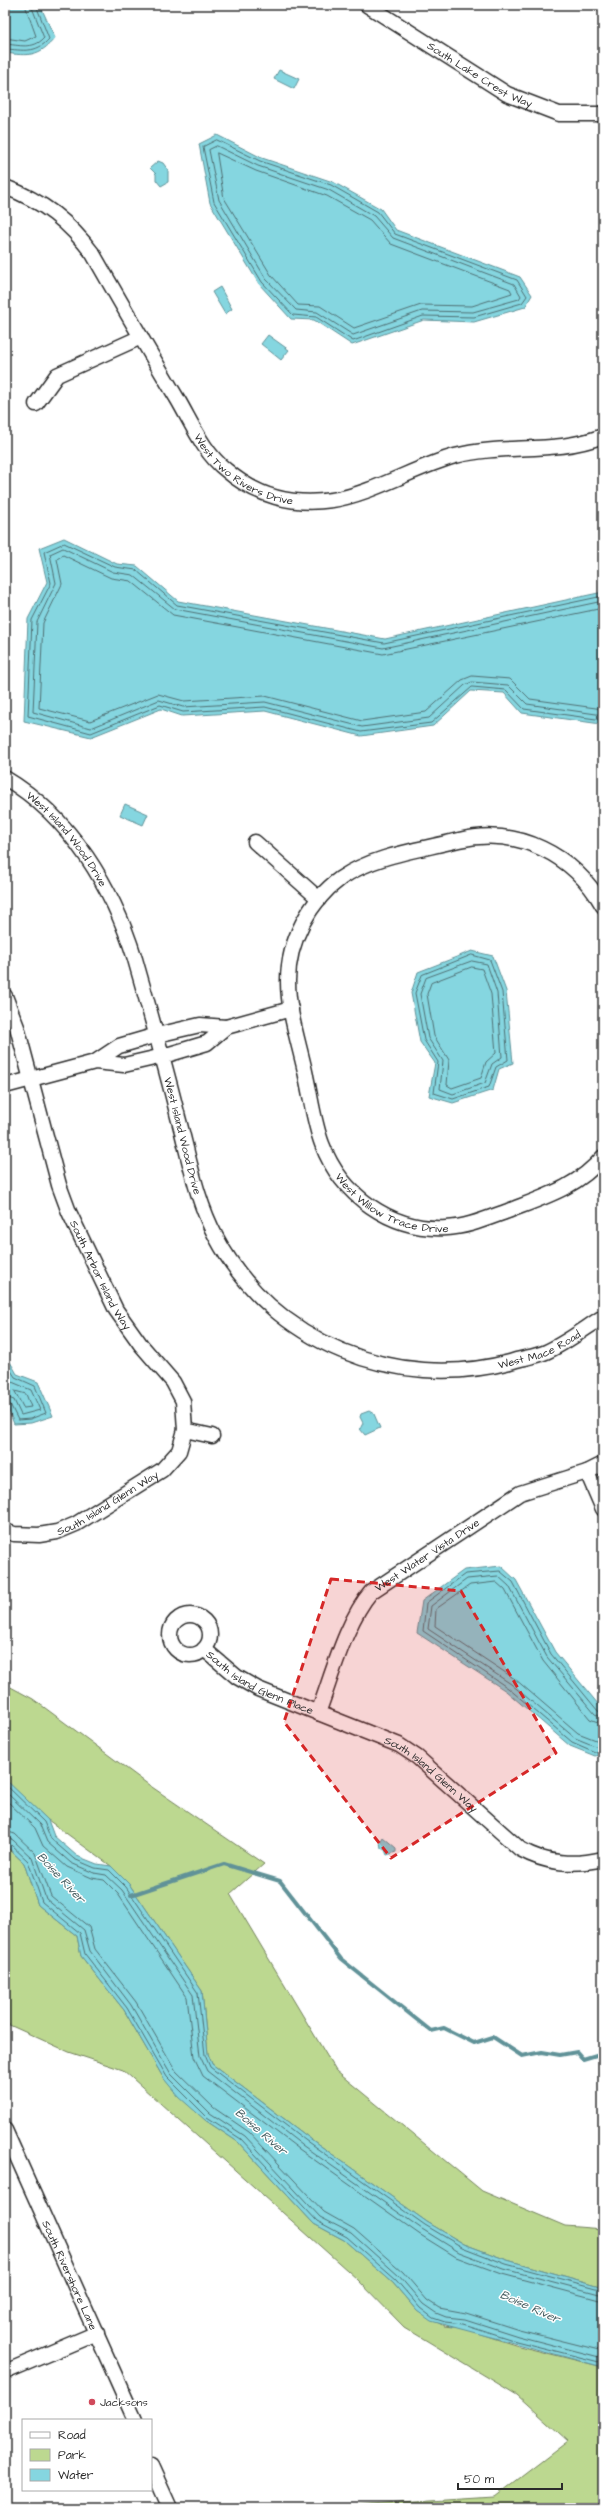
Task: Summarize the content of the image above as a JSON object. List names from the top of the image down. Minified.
{"streets":{"street":["South Lake Crest Way","West Two Rivers Drive","West Island Wood Drive","West Willow Trace Drive","South Arbor Island Way","West Mace Road","South Island Glenn Way","West Water Vista Drive","South Island Glenn Place","South Rivershore Lane"]},"crossings":[["West Island Wood Drive","West Mace Road"],["South Arbor Island Way","South Island Glenn Way"],["South Island Glenn Way","West Water Vista Drive"],["South Island Glenn Way","South Island Glenn Place"],["West Water Vista Drive","South Island Glenn Place"]],"water":["Boise River"],"places":["Jacksons"],"legend":["Road","Park","Water"],"scale_bar":"50 m"}
